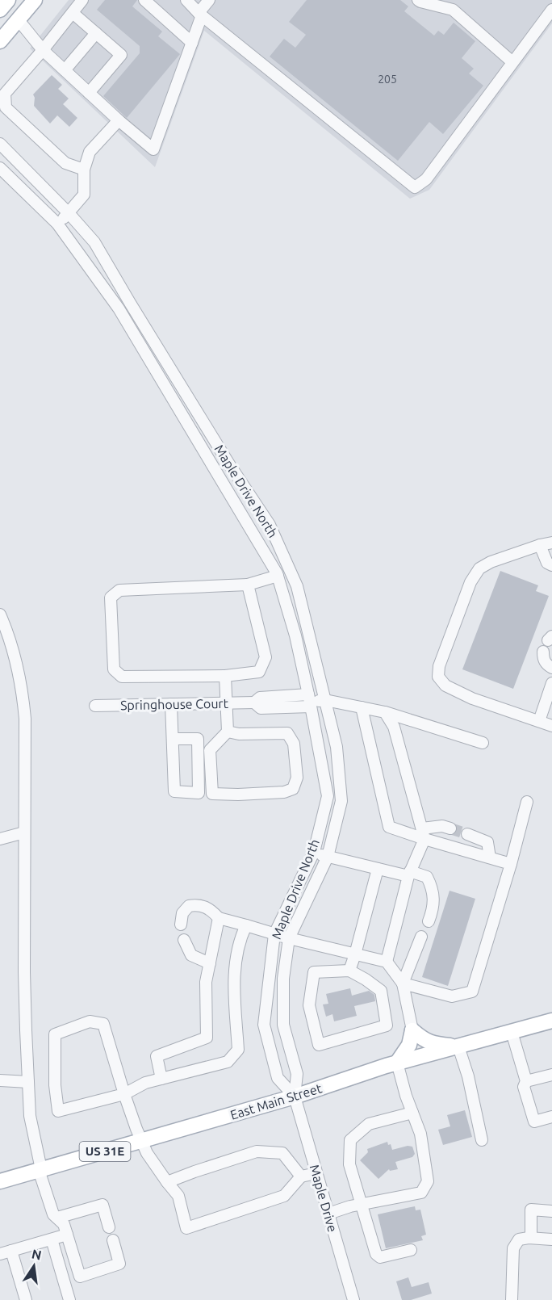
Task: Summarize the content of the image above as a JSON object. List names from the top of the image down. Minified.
{"streets":{"main road":["East Main Street","US 31E"],"street":["Maple Drive North","Springhouse Court","Maple Drive"]},"crossings":[["Maple Drive North","Springhouse Court"],["Maple Drive North","East Main Street"],["Maple Drive North","Maple Drive"],["East Main Street","Maple Drive"]],"house_numbers":["205"],"north":"top"}
